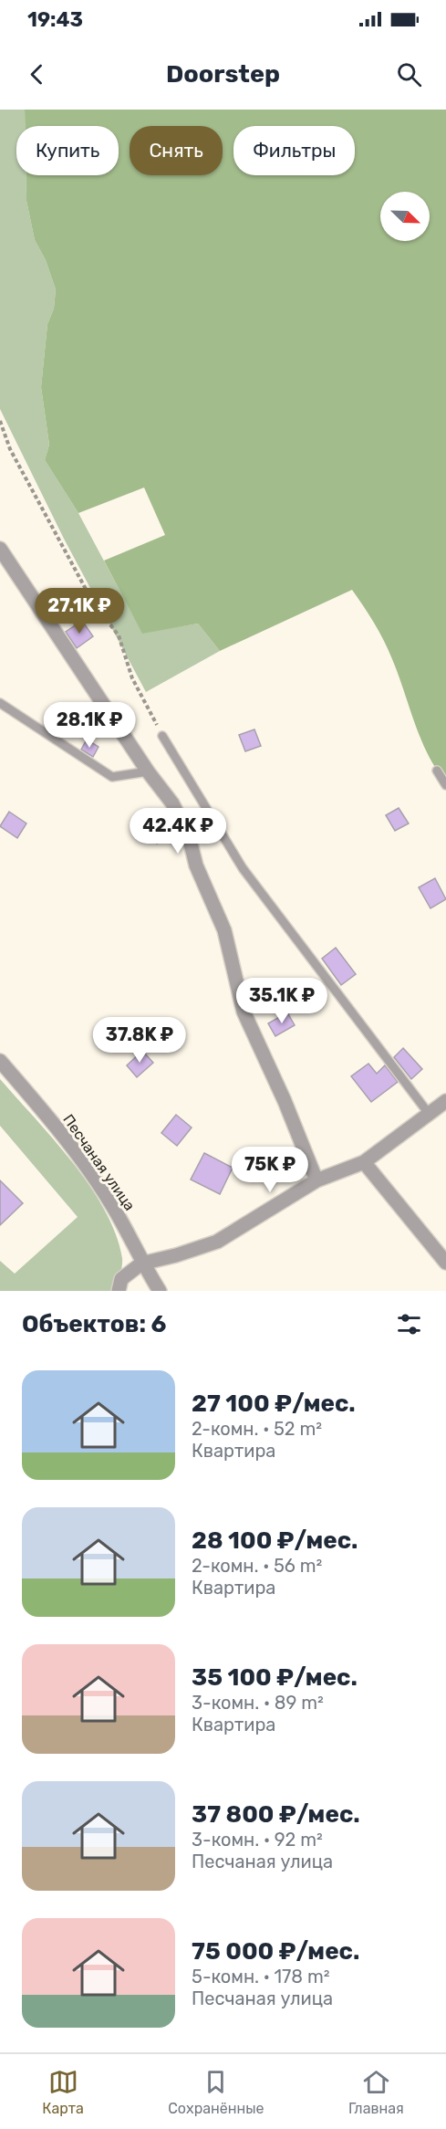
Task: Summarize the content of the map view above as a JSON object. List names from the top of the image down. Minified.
{"streets":{"street":["Песчаная улица"]},"north":"bottom right","page":{"status":"19:43","header":"Doorstep","chip":["Купить","Снять","Фильтры"],"price":["27.1K ₽","28.1K ₽","42.4K ₽","35.1K ₽","37.8K ₽","75K ₽"],"heading":"Объектов: 6","list":[{"name":"27 100 ₽/мес.","note":"2-комн. · 52 m² · Квартира"},{"name":"28 100 ₽/мес.","note":"2-комн. · 56 m² · Квартира"},{"name":"35 100 ₽/мес.","note":"3-комн. · 89 m² · Квартира"},{"name":"37 800 ₽/мес.","note":"3-комн. · 92 m² · Песчаная улица"},{"name":"75 000 ₽/мес.","note":"5-комн. · 178 m² · Песчаная улица"}],"tabs":["Карта","Сохранённые","Главная"]}}
